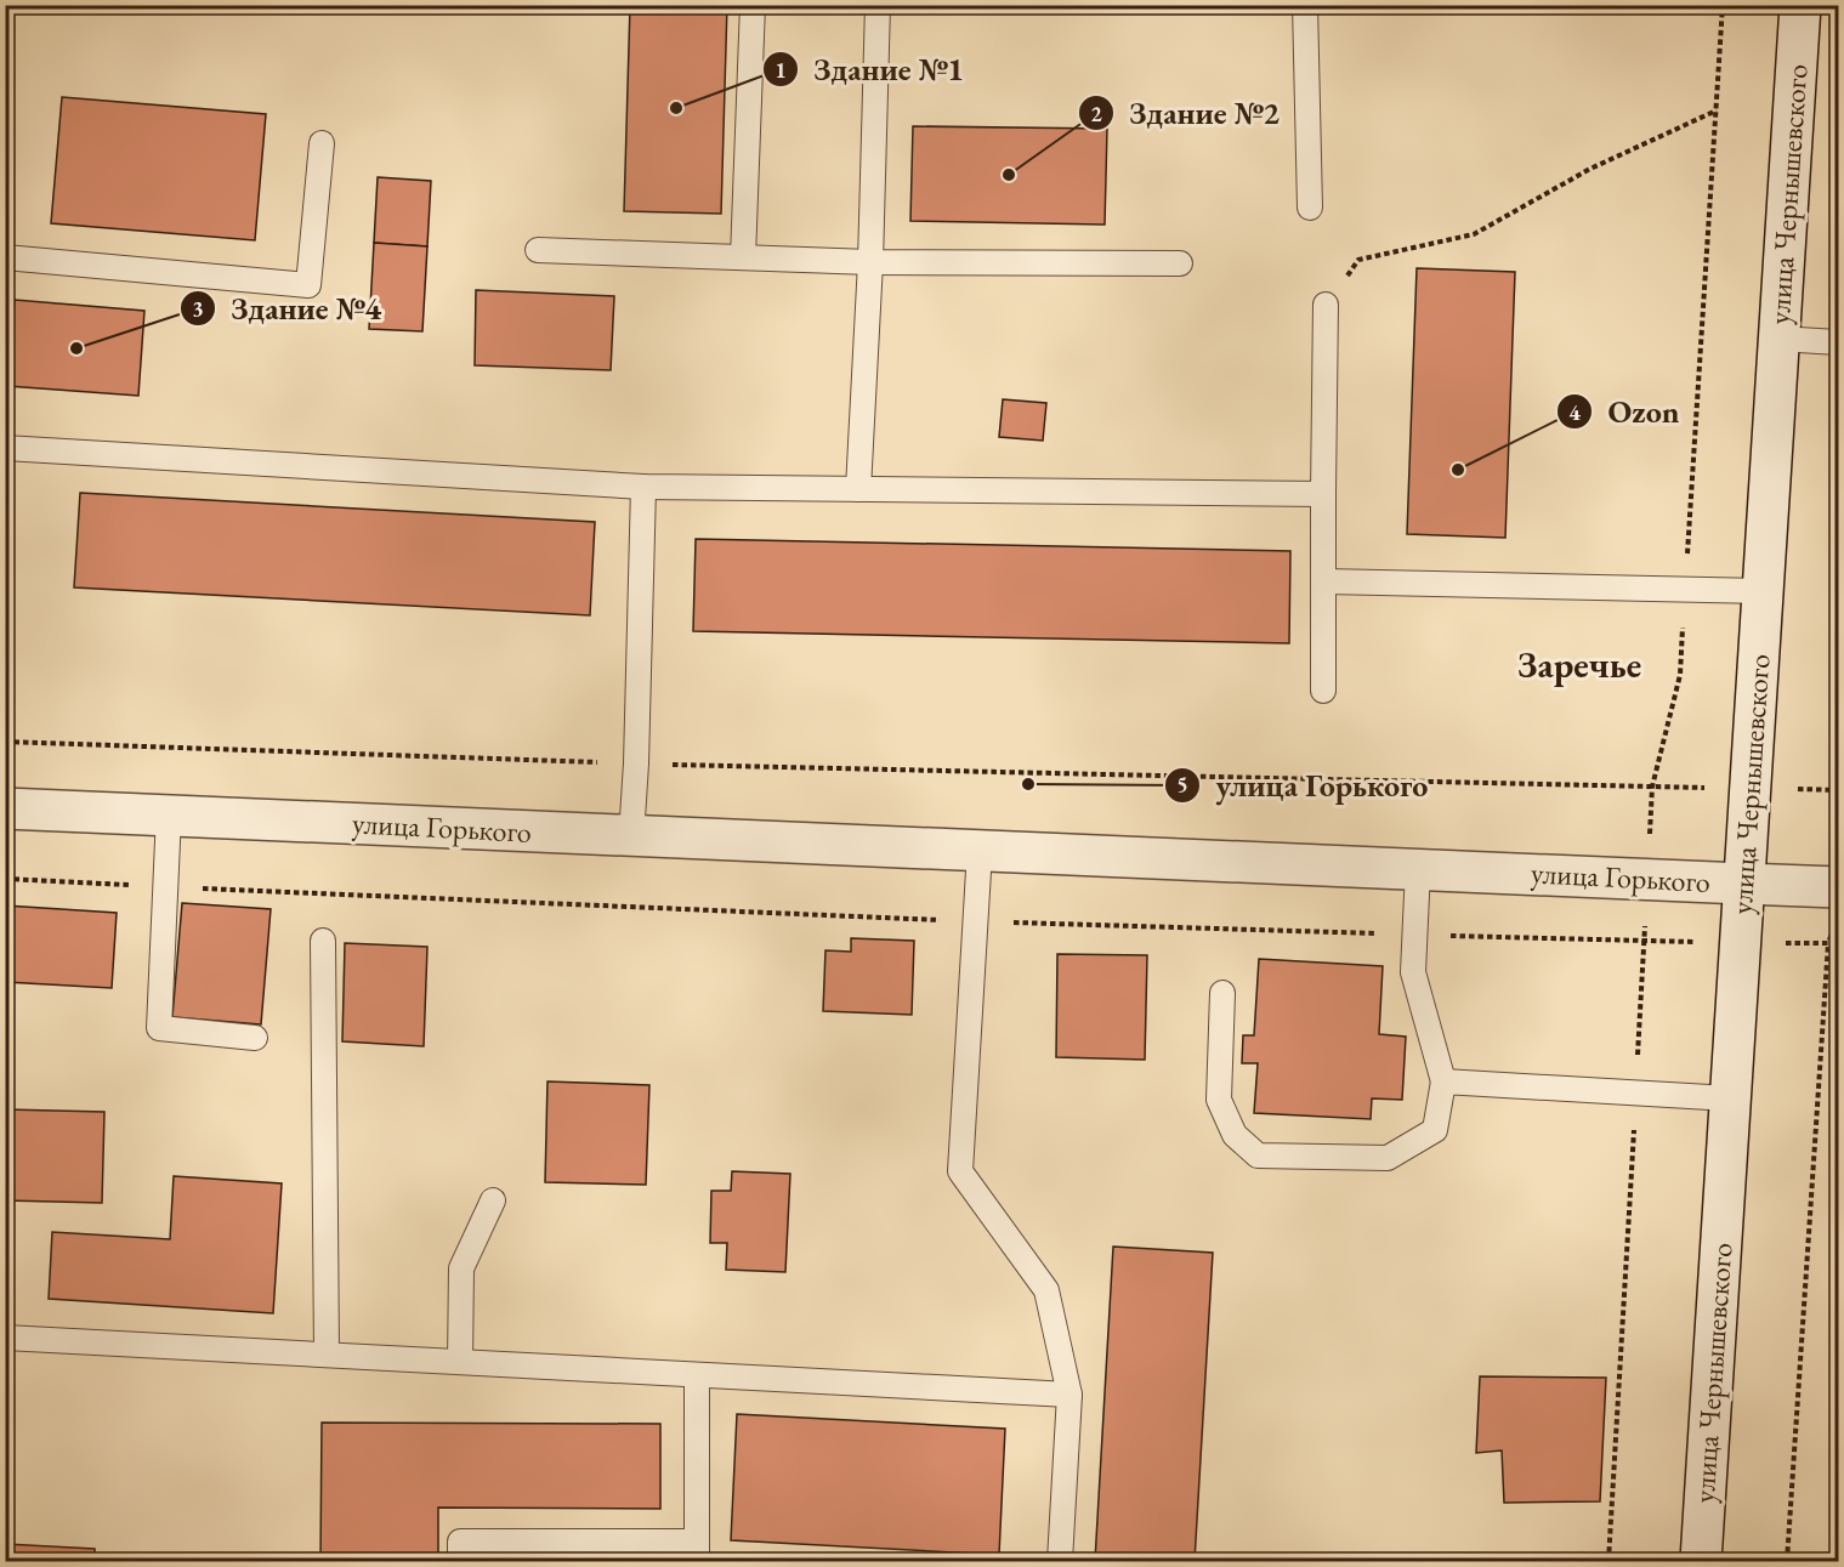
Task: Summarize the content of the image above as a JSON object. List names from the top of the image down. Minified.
{"streets":{"street":["улица Чернышевского","улица Горького"]},"crossings":[["улица Чернышевского","улица Горького"]],"districts":["Заречье"],"places":["Здание №1","Здание №2","Здание №4","Ozon","улица Горького"]}
